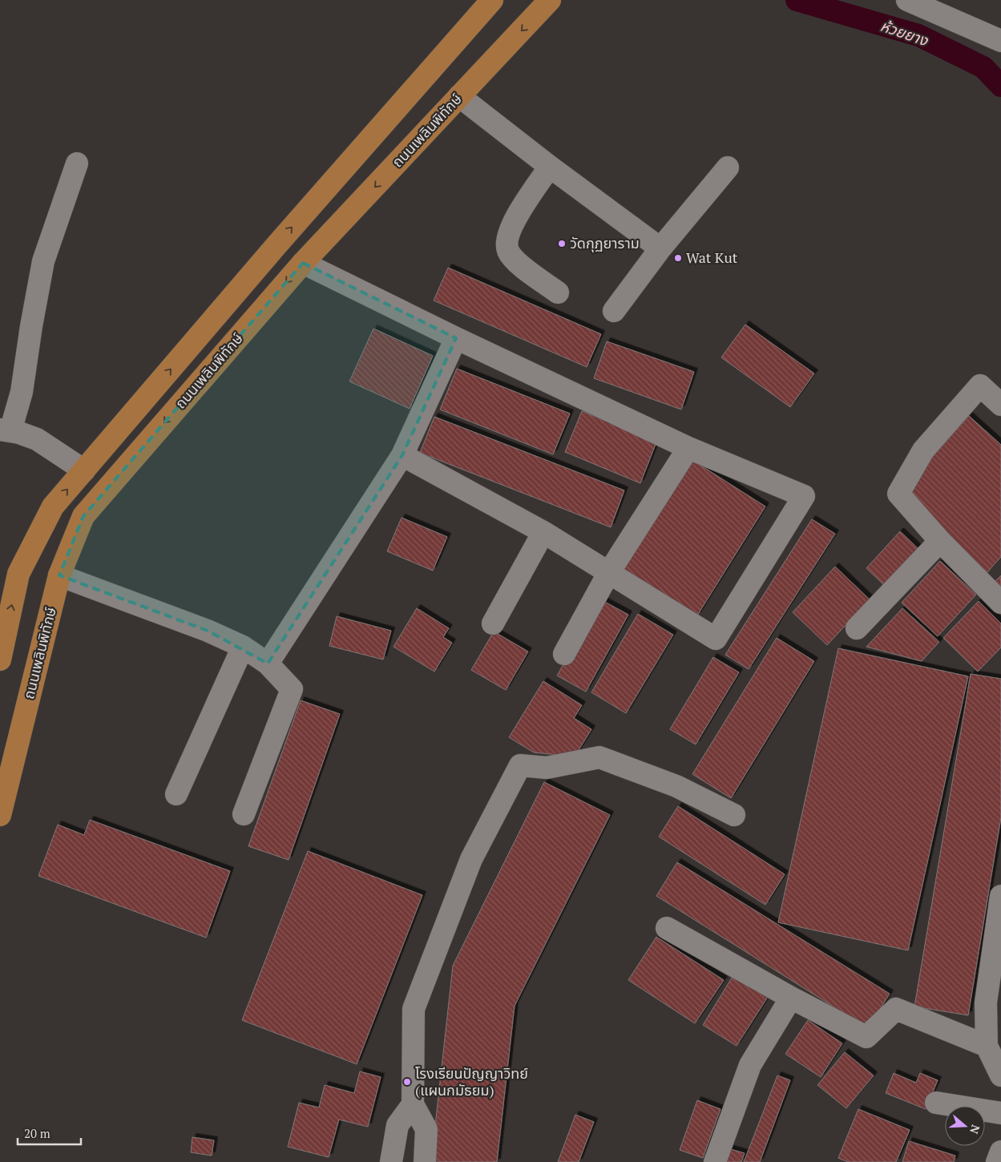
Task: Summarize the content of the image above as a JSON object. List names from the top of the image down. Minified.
{"streets":{"main road":["ถนนเพลินพิทักษ์"]},"water":["ห้วยยาง"],"places":["วัดกุฏยาราม","Wat Kut","โรงเรียนปัญญาวิทย์ (แผนกมัธยม)"],"scale_bar":"20 m","north":"right"}
